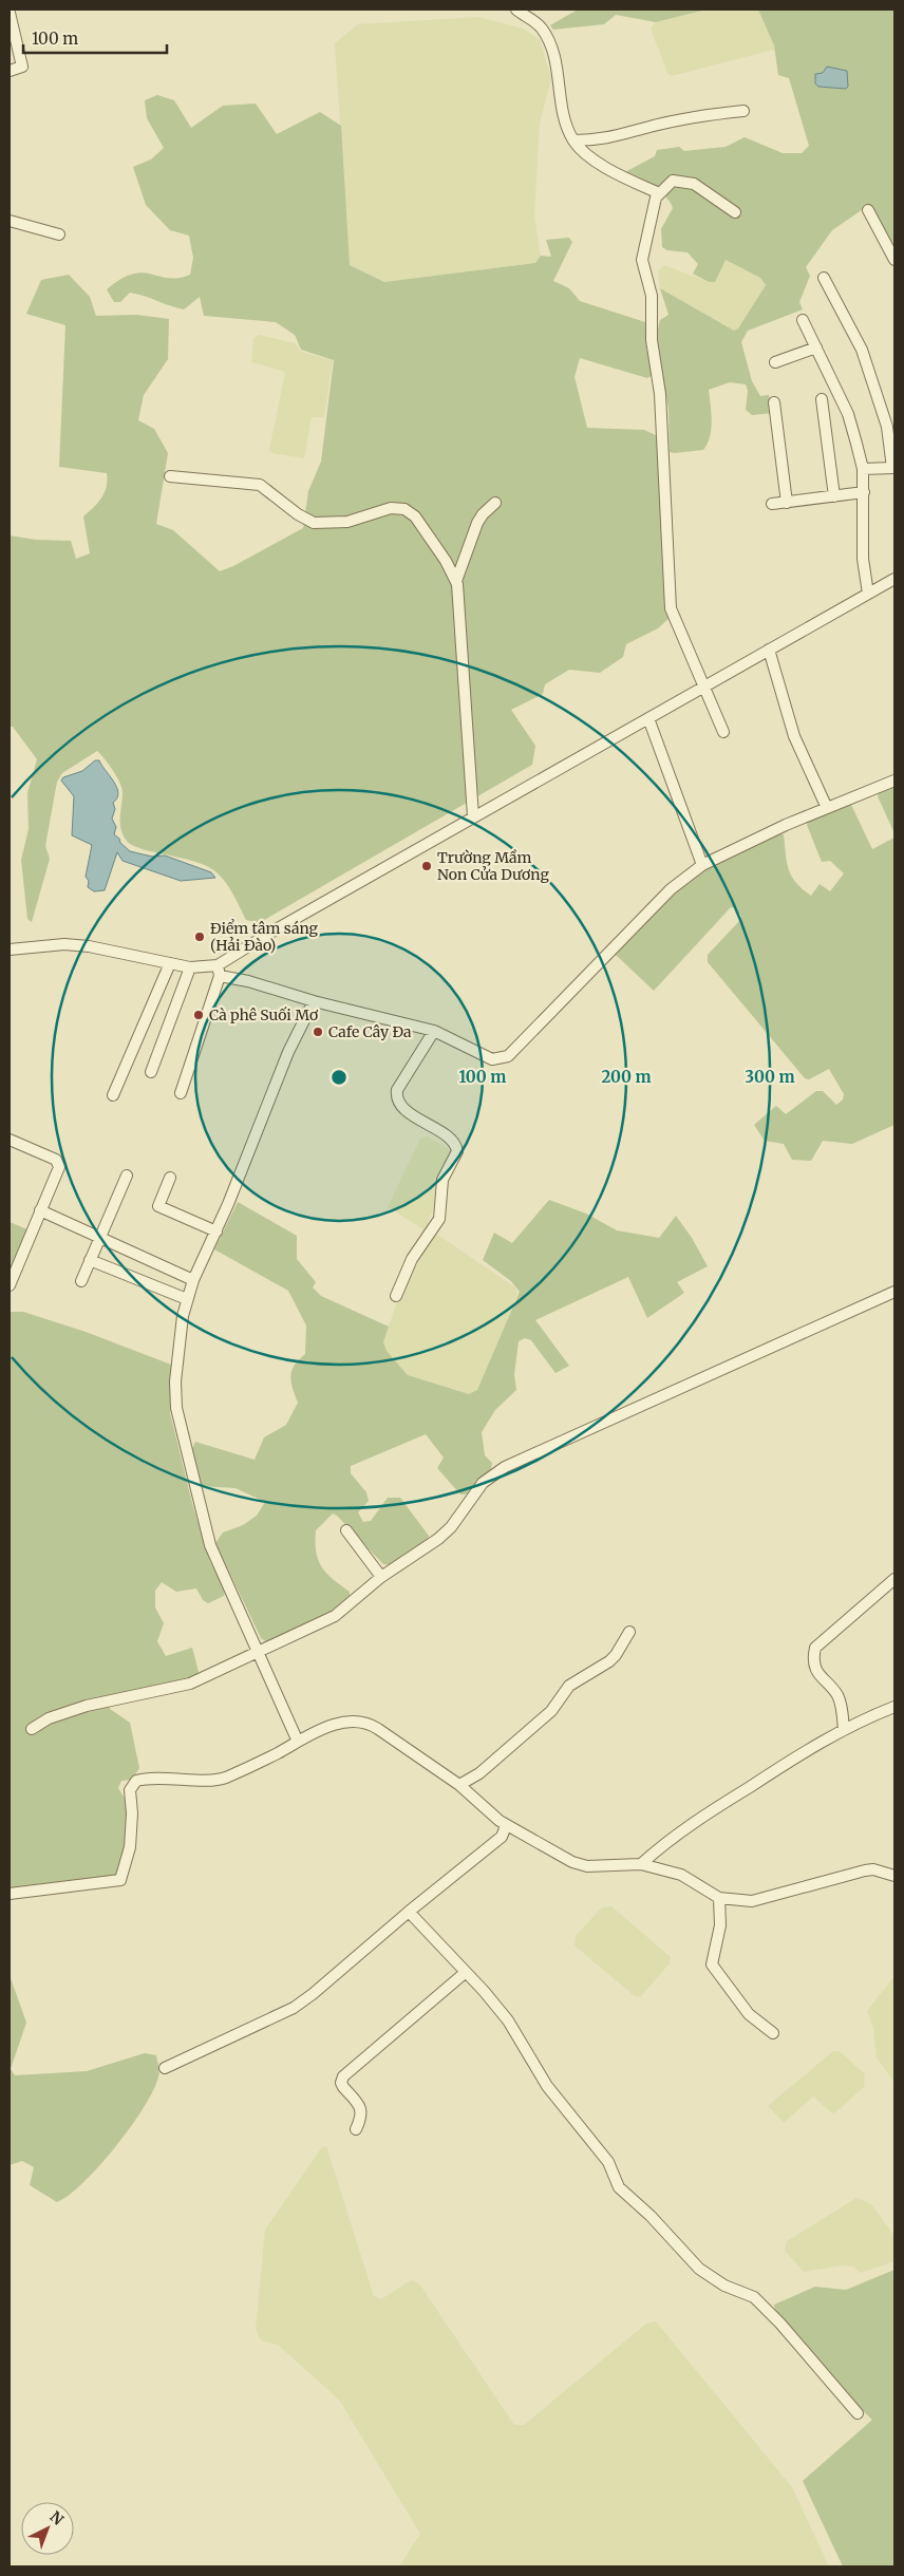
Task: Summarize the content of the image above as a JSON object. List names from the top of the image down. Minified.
{"places":["Trường Mầm Non Cửa Dương","Điểm tâm sáng (Hải Đào)","Cà phê Suối Mơ","Cafe Cây Đa"],"scale_bar":"100 m","north":"top right","rings":["100 m","200 m","300 m"]}
